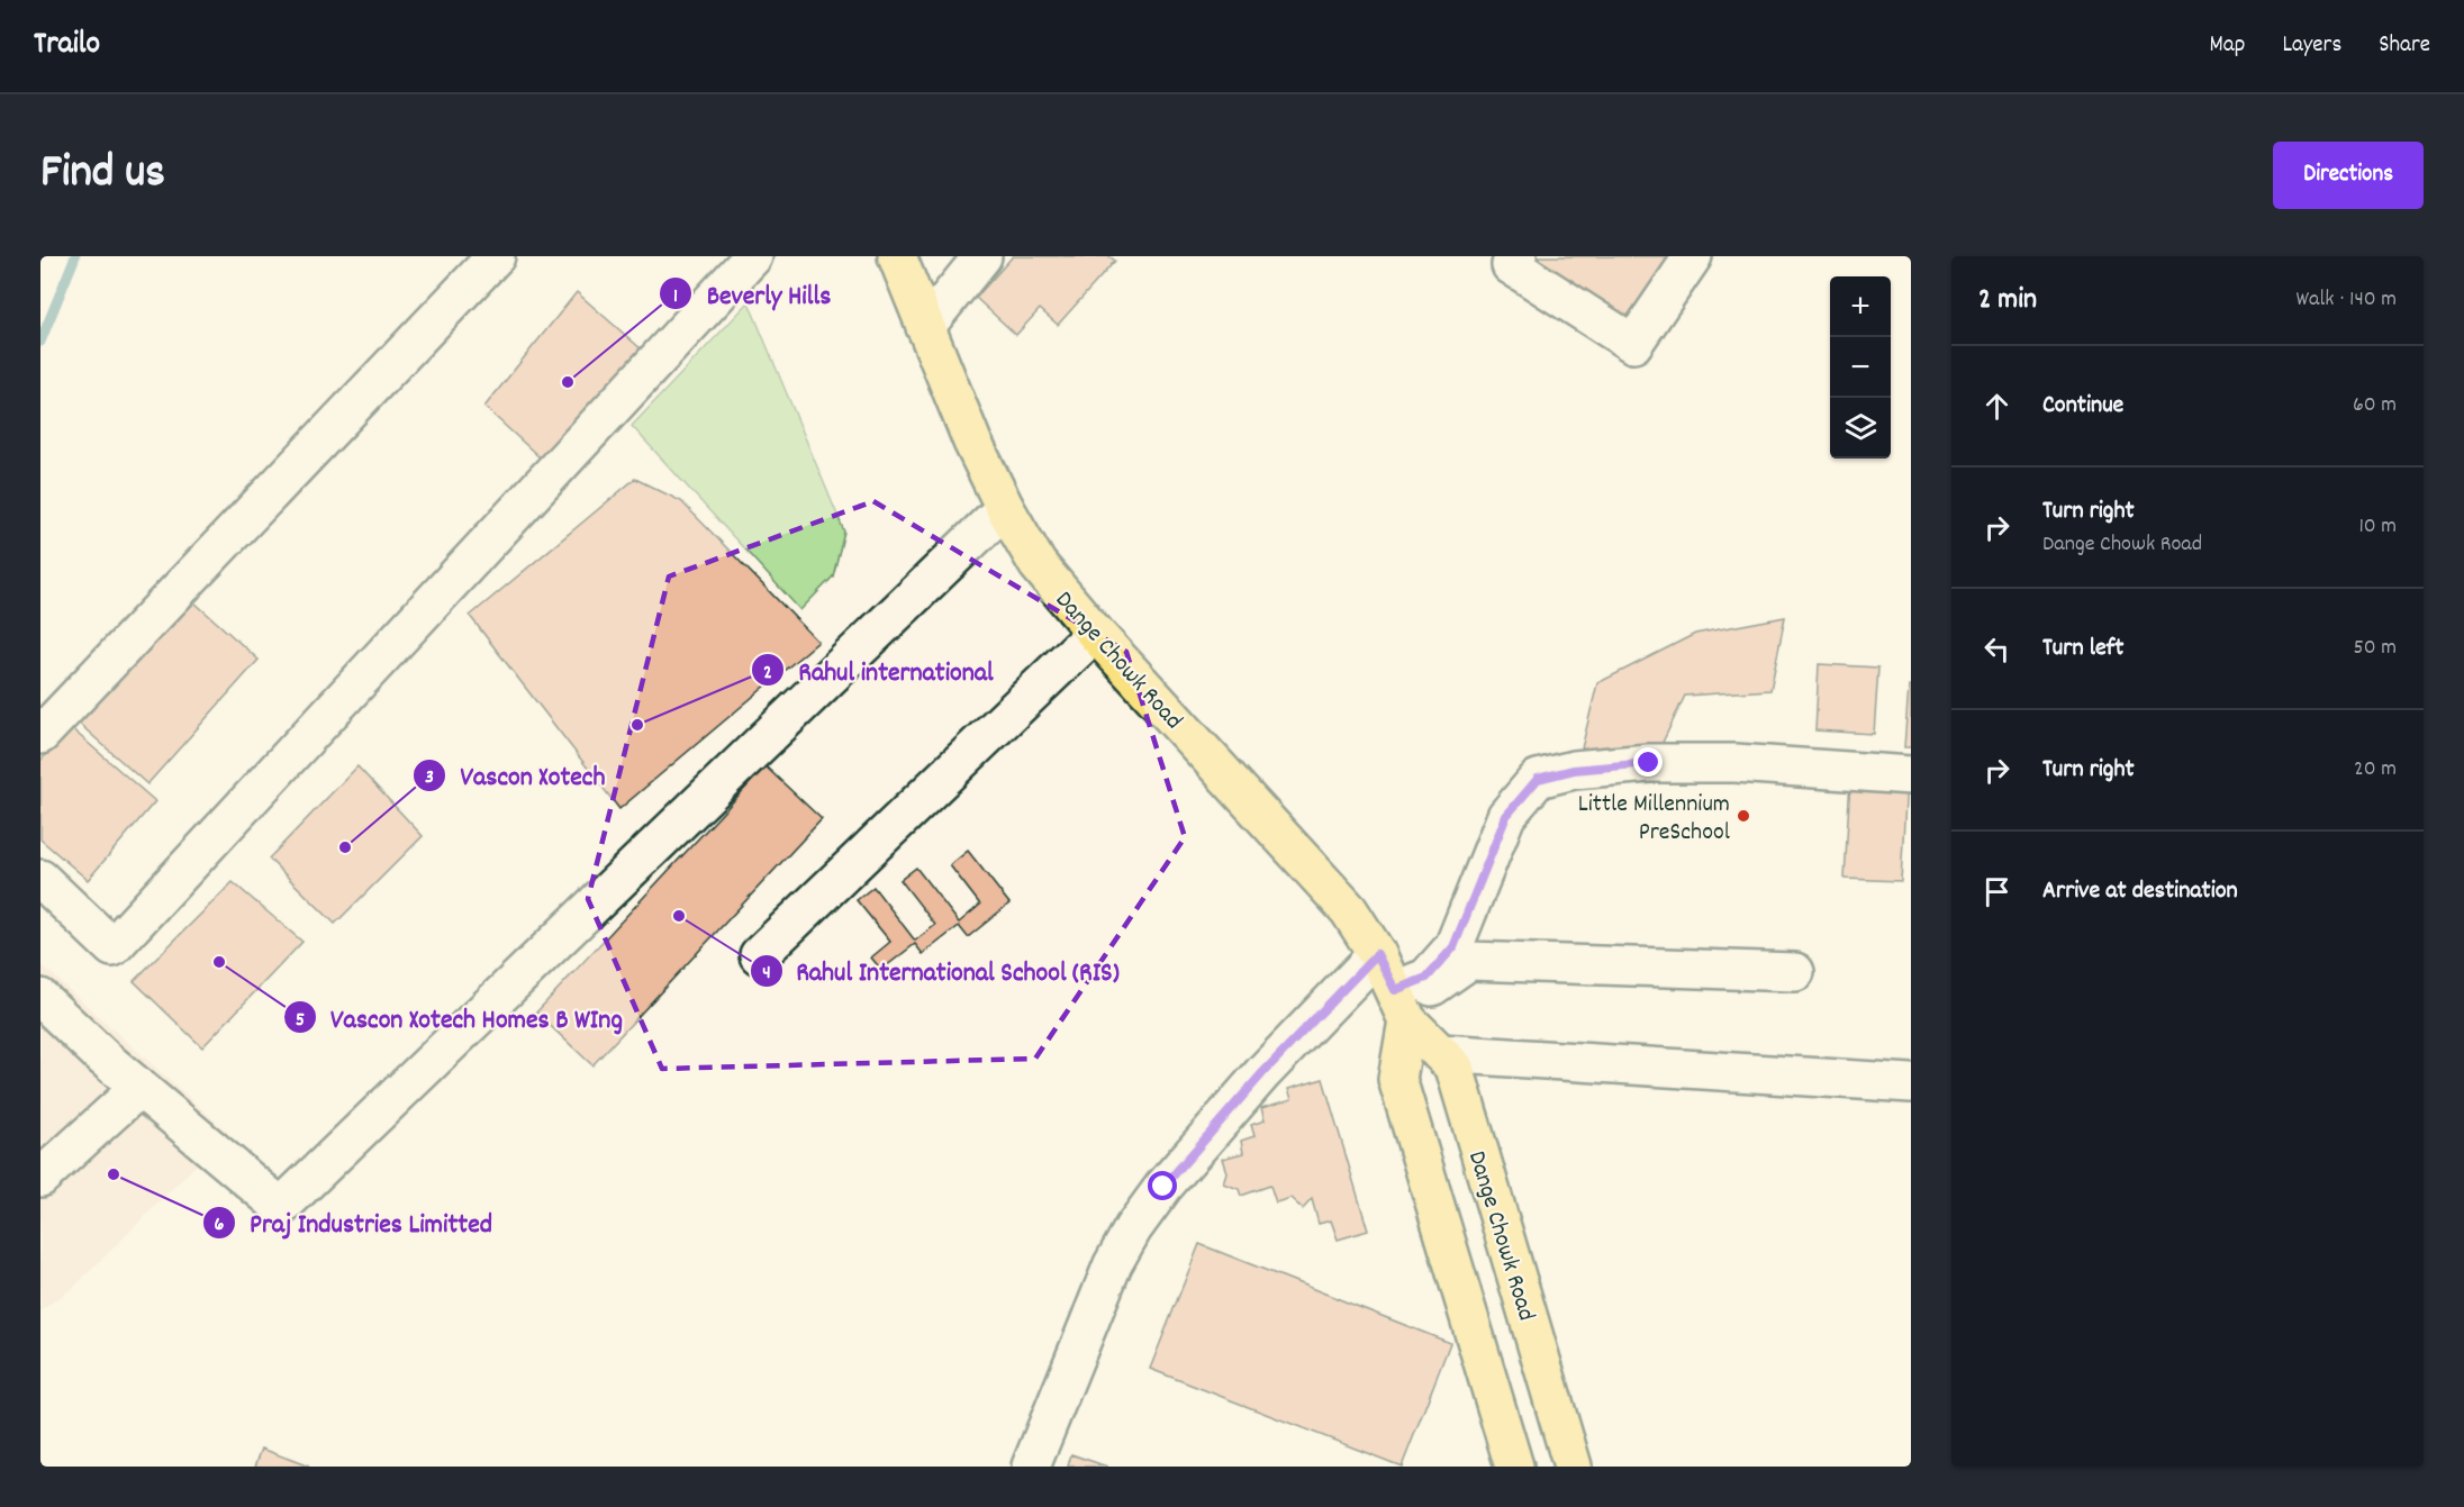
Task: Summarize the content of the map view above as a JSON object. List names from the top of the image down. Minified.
{"streets":{"main road":["Dange Chowk Road"]},"places":["Beverly Hills","Rahul international","Little Millennium PreSchool","Vascon Xotech","Rahul International School (RIS)","Vascon Xotech Homes B WIng","Praj Industries Limitted"],"page":{"header":"Trailo","nav":["Map","Layers","Share"],"title":"Find us","buttons":"Directions","heading":["2 min","Walk · 140 m"],"map_buttons":["+","−"],"list":[["Continue","60 m"],["Turn right","Dange Chowk Road","10 m"],["Turn left","50 m"],["Turn right","20 m"],"Arrive at destination"]}}
